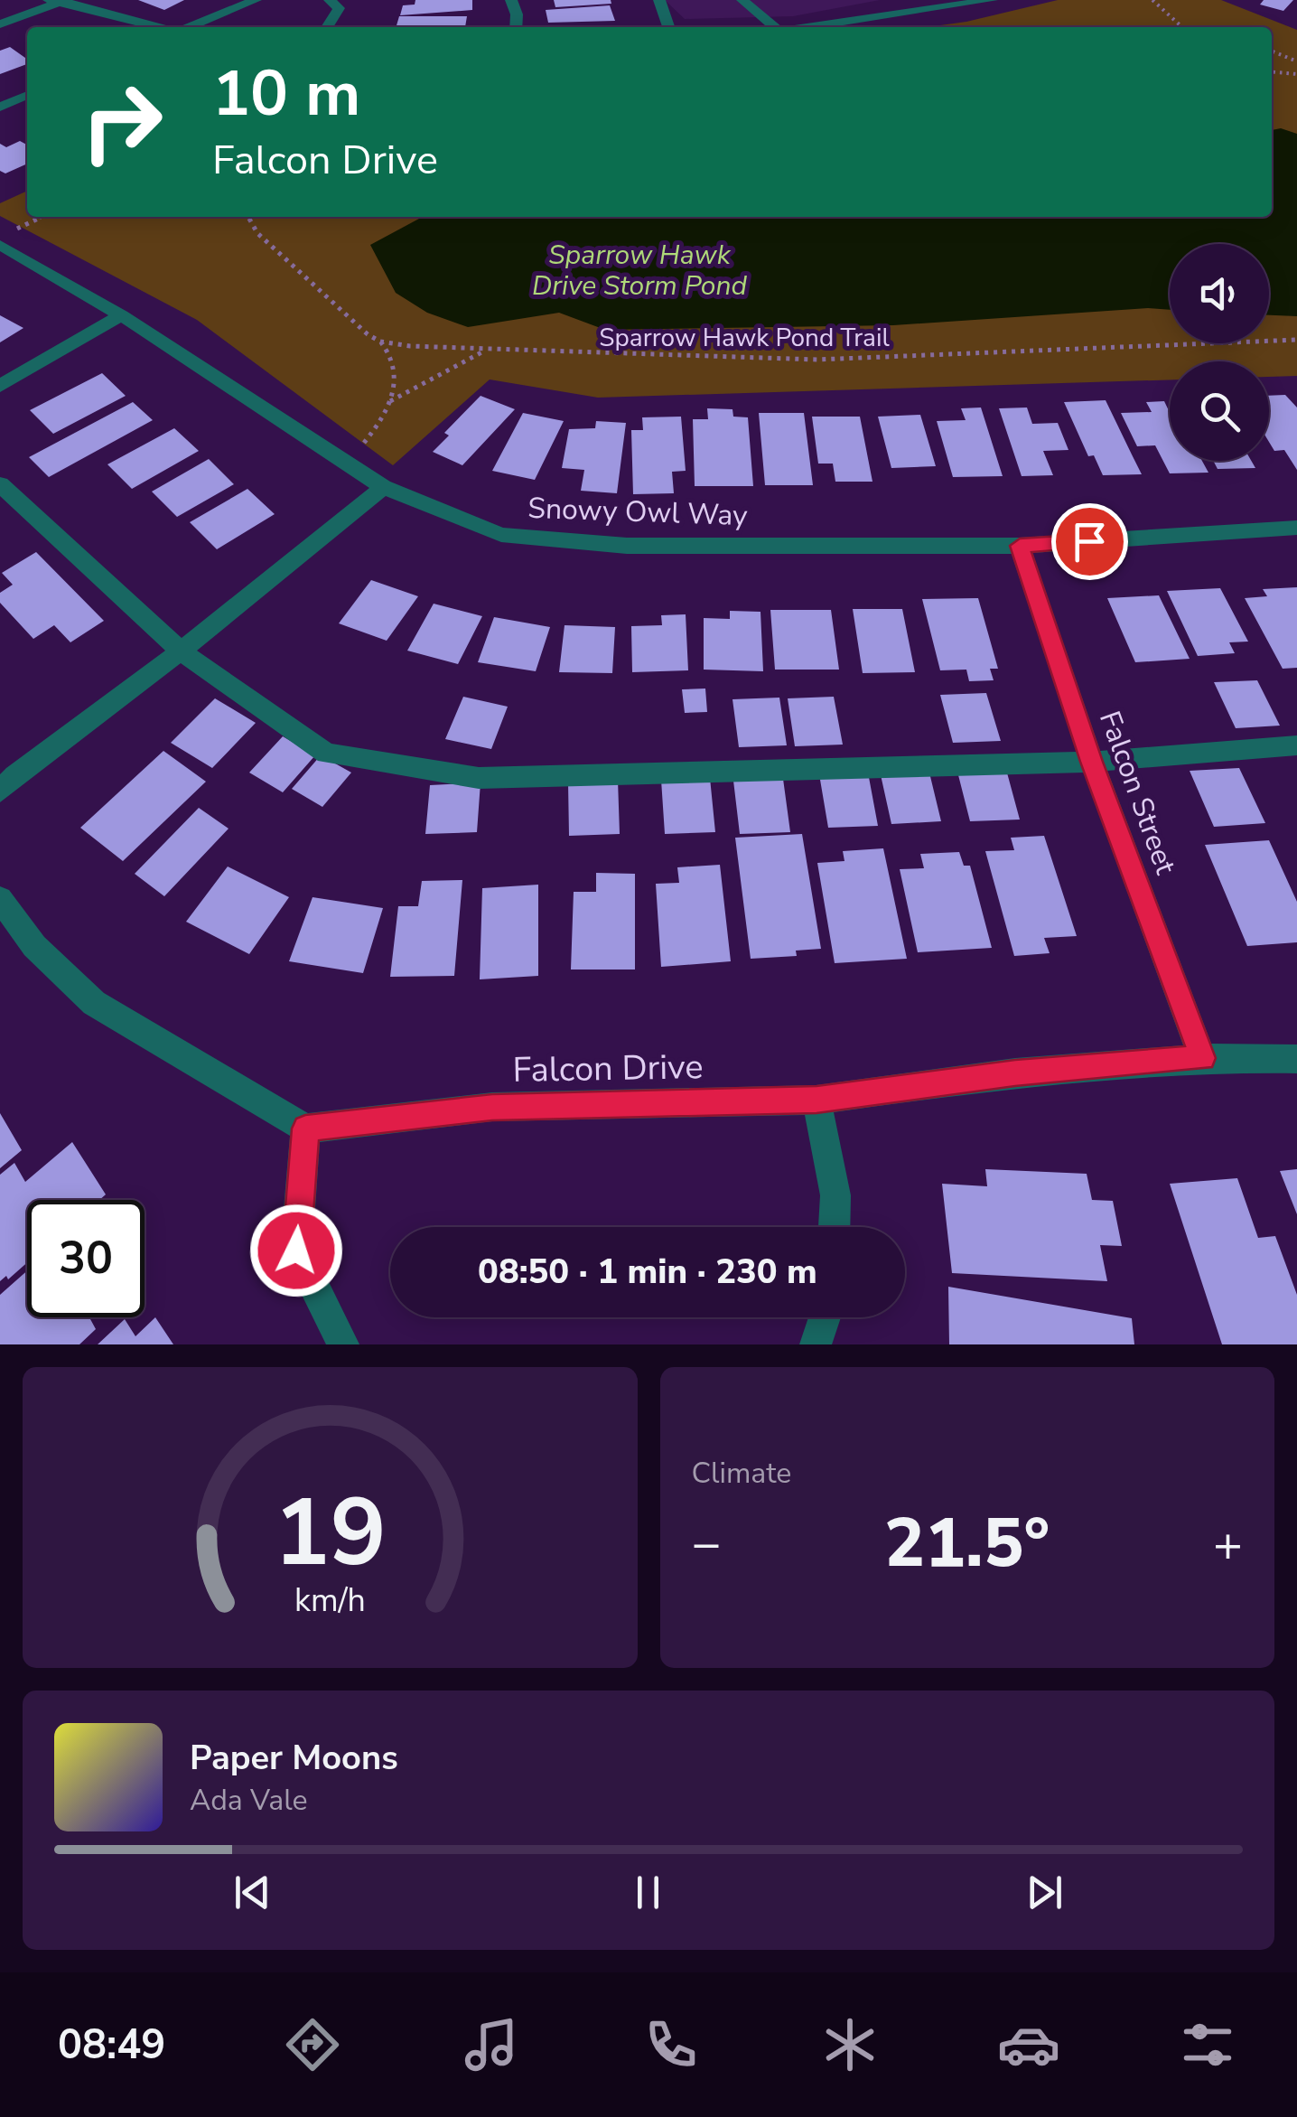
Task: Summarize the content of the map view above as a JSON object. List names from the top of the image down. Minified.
{"streets":{"street":["Snowy Owl Way","Falcon Street","Falcon Drive"],"path":["Sparrow Hawk Pond Trail"]},"crossings":[["Snowy Owl Way","Falcon Street"],["Falcon Street","Falcon Drive"]],"water":["Sparrow Hawk Drive Storm Pond"],"page":{"turn":["10 m","Falcon Drive"],"limit":"30","trip":"08:50 · 1 min · 230 m","tile":"Climate","heat":["−","21.5°","+"],"song":["Paper Moons","Ada Vale"],"tabs":"08:49","gauge":["19","km/h"]}}
